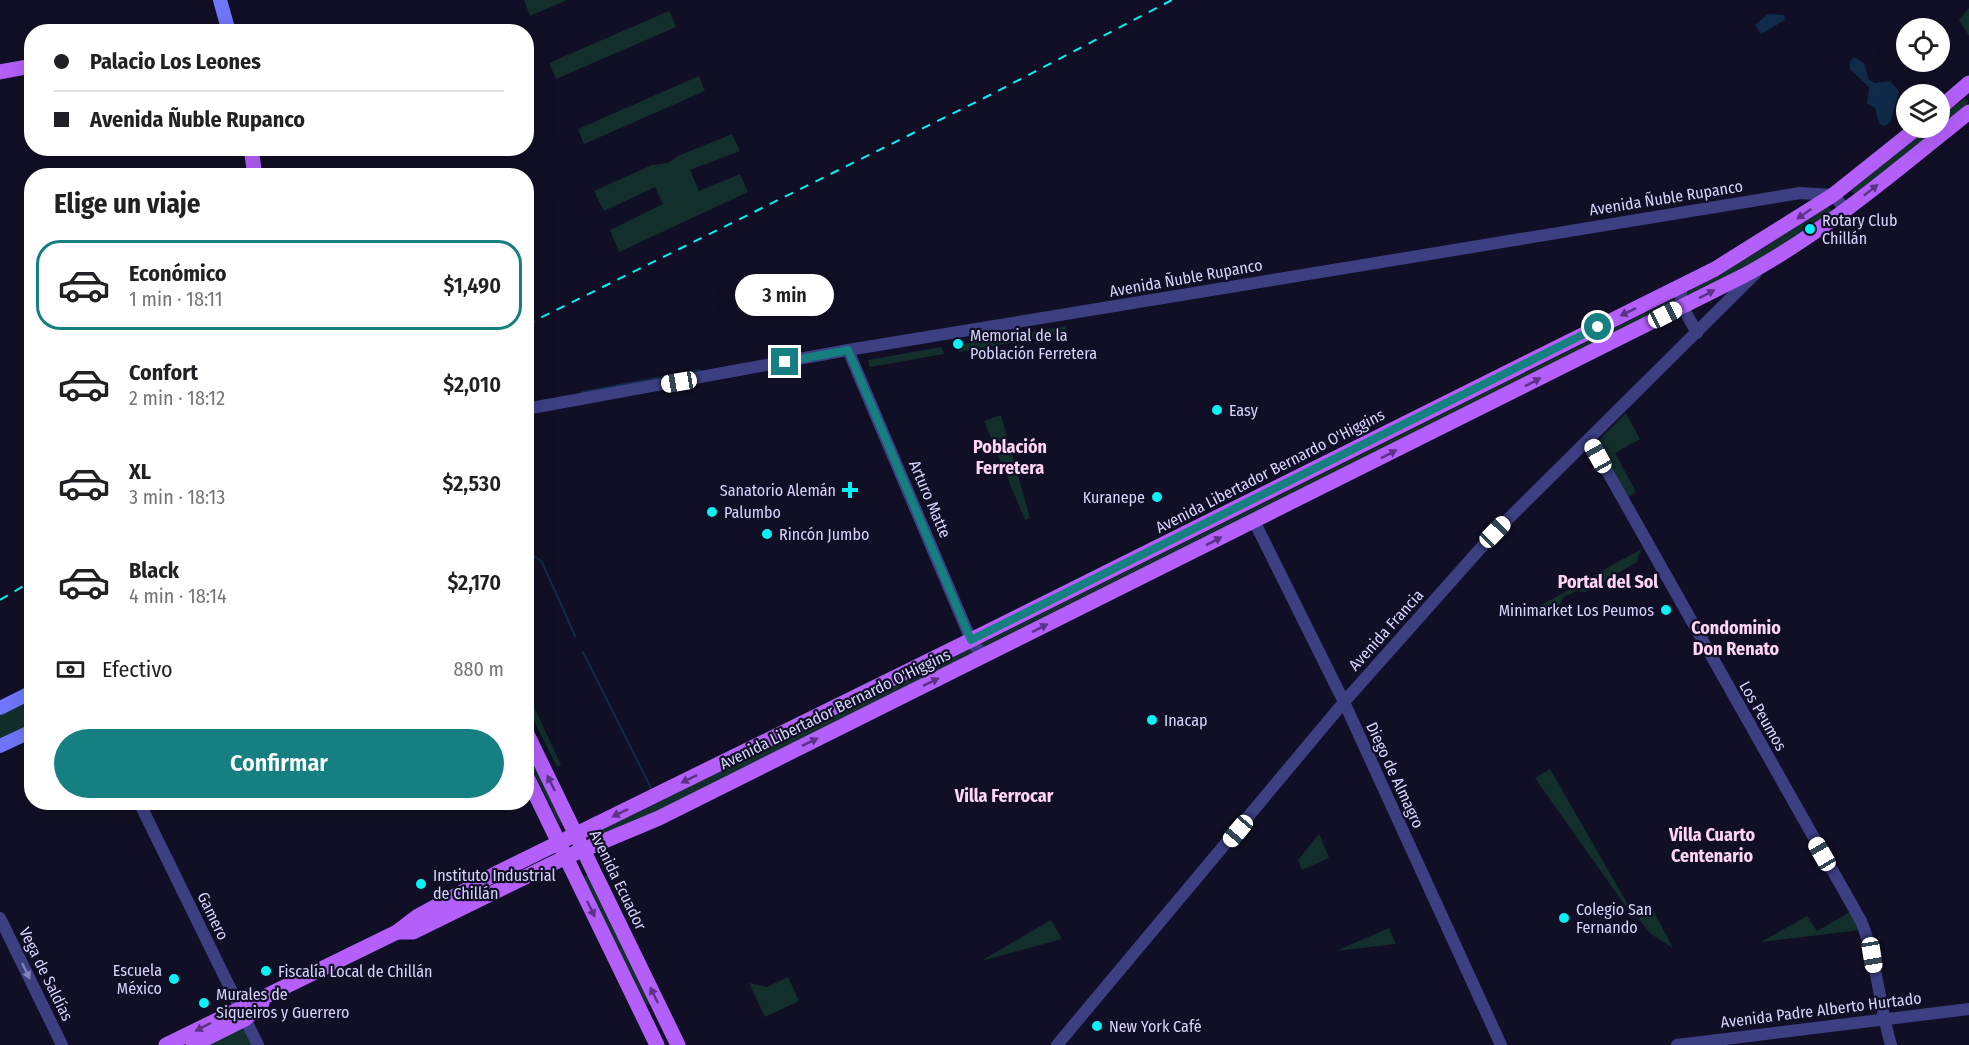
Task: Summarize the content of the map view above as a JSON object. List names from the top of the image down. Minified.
{"streets":{"main road":["Avenida Libertador Bernardo O'Higgins","Avenida Ecuador"],"street":["Avenida Ñuble Rupanco","Arturo Matte","Avenida Francia","Los Peumos","Diego de Almagro","Gamero","Vega de Saldías","Avenida Padre Alberto Hurtado"]},"crossings":[["Avenida Ñuble Rupanco","Avenida Libertador Bernardo O'Higgins"],["Avenida Ñuble Rupanco","Arturo Matte"],["Avenida Libertador Bernardo O'Higgins","Arturo Matte"],["Avenida Libertador Bernardo O'Higgins","Avenida Francia"],["Avenida Libertador Bernardo O'Higgins","Diego de Almagro"],["Avenida Libertador Bernardo O'Higgins","Avenida Ecuador"],["Avenida Libertador Bernardo O'Higgins","Gamero"],["Avenida Francia","Los Peumos"],["Avenida Francia","Diego de Almagro"],["Los Peumos","Avenida Padre Alberto Hurtado"]],"one_way":["Vega de Saldías"],"districts":["Población Ferretera","Portal del Sol","Condominio Don Renato","Villa Ferrocar","Villa Cuarto Centenario"],"places":{"other":["Rotary Club Chillán","Memorial de la Población Ferretera","Easy","Kuranepe","Palumbo","Rincón Jumbo","Minimarket Los Peumos","Inacap","Instituto Industrial de Chillán","Colegio San Fernando","Fiscalía Local de Chillán","Escuela México","Murales de Siqueiros y Guerrero","New York Café"],"health":["Sanatorio Alemán"]},"page":{"banner":["Palacio Los Leones","Avenida Ñuble Rupanco"],"heading":"Elige un viaje","list":[{"name":"Económico","note":"1 min · 18:11","value":"$1,490"},{"name":"Confort","note":"2 min · 18:12","value":"$2,010"},{"name":"XL","note":"3 min · 18:13","value":"$2,530"},{"name":"Black","note":"4 min · 18:14","value":"$2,170"}],"bubble":"3 min","pay":["Efectivo","880 m"],"buttons":"Confirmar"}}
